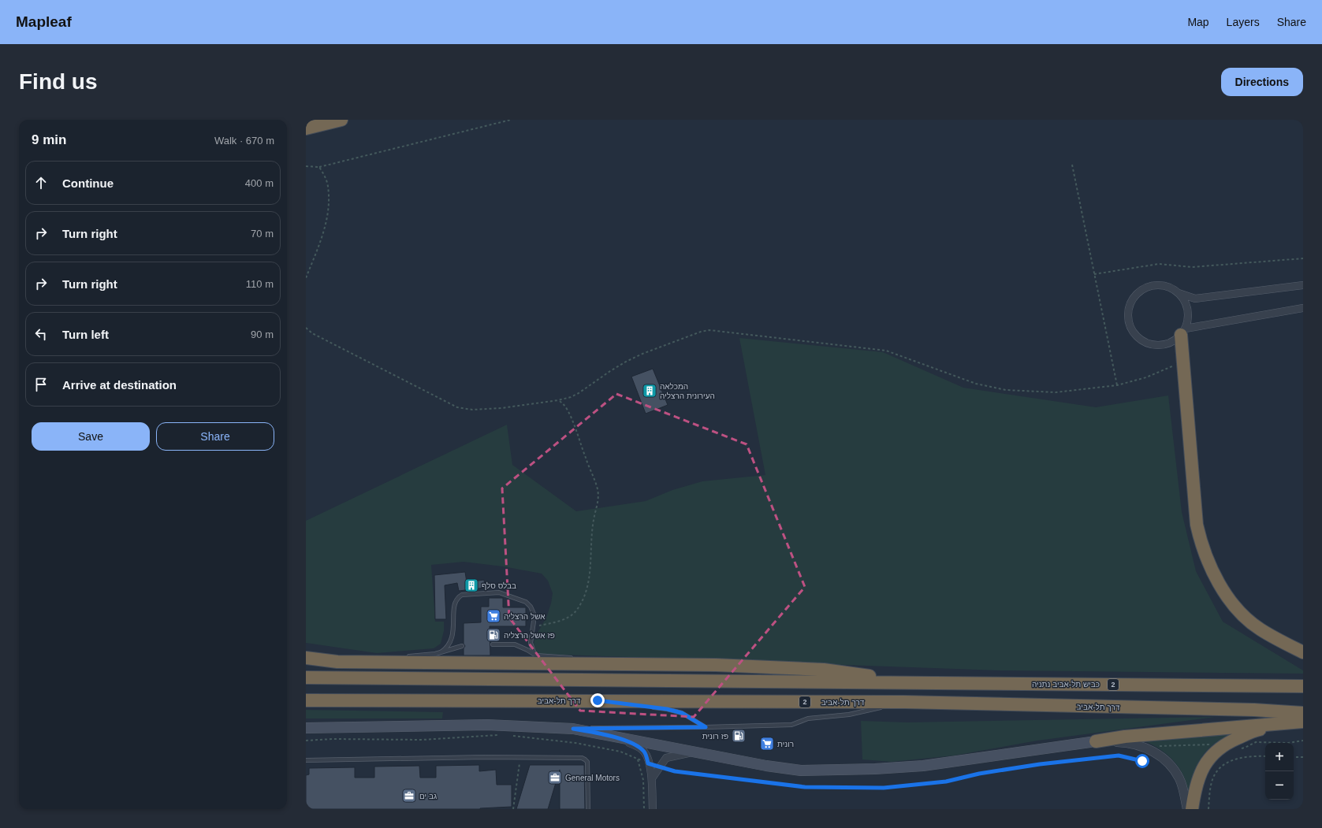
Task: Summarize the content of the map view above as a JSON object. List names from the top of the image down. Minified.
{"streets":{"highway":["כביש תל-אביב נתניה","2","דרך תל-אביב"]},"crossings":[["כביש תל-אביב נתניה","2"]],"places":{"building":["המכלאה העירונית הרצליה","בבלס סלף"],"supermarket":["אשל הרצליה","רונית"],"fuel station":["פז אשל הרצליה","פז רונית"],"office":["General Motors","גב ים"]},"page":{"header":"Mapleaf","nav":["Map","Layers","Share"],"buttons":["Directions",["Save","Share"]],"title":"Find us","heading":["9 min","Walk · 670 m"],"list":[["Continue","400 m"],["Turn right","70 m"],["Turn right","110 m"],["Turn left","90 m"],"Arrive at destination"],"map_buttons":["+","−"]}}
